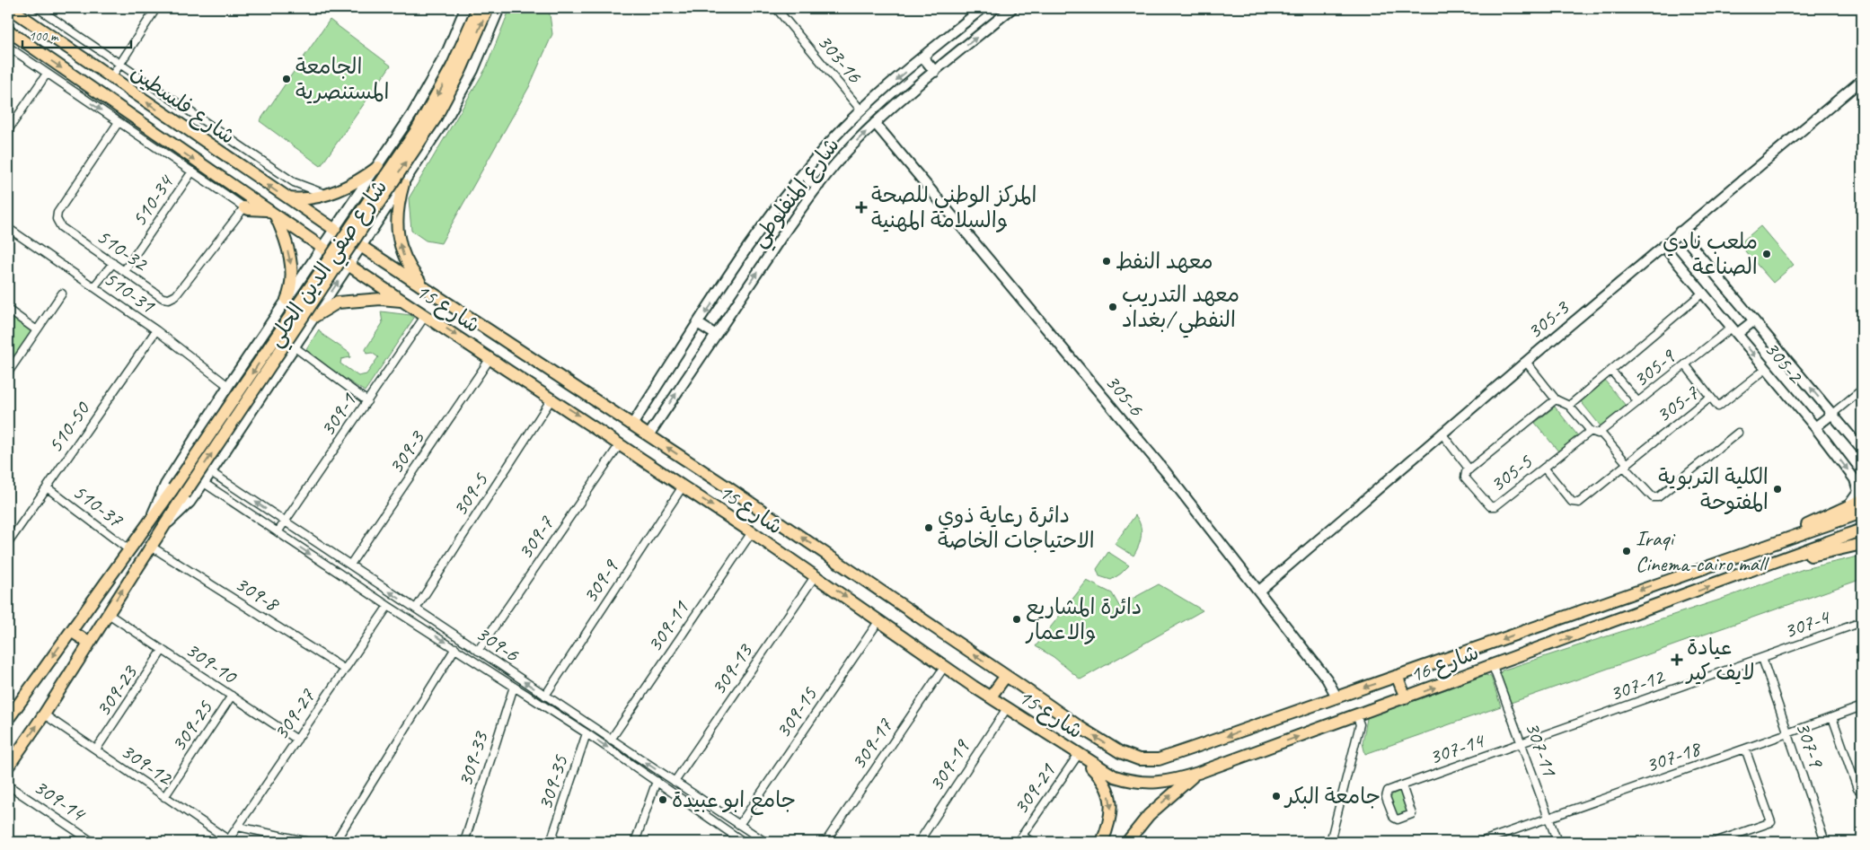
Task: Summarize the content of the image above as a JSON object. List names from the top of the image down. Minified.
{"streets":{"main road":["شارع فلسطين","شارع صفي الدين الحلي","شارع 15","شارع 16"],"street":["303-16","شارع المنفلوطي","510-34","510-32","510-31","305-3","305-2","305-9","305-6","305-7","309-1","510-50","309-3","305-5","309-5","510-37","309-7","309-9","309-8","307-4","309-11","309-6","309-10","309-13","307-12","309-23","309-15","309-27","309-25","309-17","307-9","307-14","307-11","307-18","309-33","309-12","309-19","309-35","309-21","309-14"]},"crossings":[["303-16","شارع المنفلوطي"],["شارع فلسطين","شارع صفي الدين الحلي"],["شارع المنفلوطي","شارع 15"],["شارع المنفلوطي","305-6"],["510-34","510-32"],["شارع صفي الدين الحلي","510-31"],["شارع صفي الدين الحلي","شارع 15"],["شارع صفي الدين الحلي","510-37"],["شارع صفي الدين الحلي","309-8"],["شارع صفي الدين الحلي","309-6"],["شارع صفي الدين الحلي","309-10"],["شارع صفي الدين الحلي","309-12"],["510-31","510-50"],["شارع 15","309-1"],["شارع 15","309-3"],["شارع 15","309-5"],["شارع 15","309-7"],["شارع 15","309-9"],["شارع 15","309-11"],["شارع 15","شارع 16"],["شارع 15","309-13"],["شارع 15","309-15"],["شارع 15","309-17"],["شارع 15","309-19"],["شارع 15","309-21"],["305-3","305-2"],["305-3","305-6"],["305-2","305-9"],["305-2","305-7"],["305-9","305-5"],["305-6","شارع 16"],["305-7","305-5"],["309-1","309-6"],["510-50","510-37"],["309-3","309-6"],["309-5","309-6"],["309-7","309-6"],["309-9","309-6"],["309-8","309-27"],["307-4","307-12"],["307-4","307-9"],["309-11","309-6"],["309-6","309-13"],["309-6","309-15"],["309-6","309-27"],["309-6","309-33"],["309-6","309-35"],["309-10","309-23"],["309-10","309-27"],["309-10","309-25"],["شارع 16","307-11"],["307-12","307-9"],["307-12","307-14"],["307-12","307-11"],["309-23","309-12"],["309-27","309-12"],["309-25","309-12"],["307-9","307-18"],["307-14","307-11"],["307-11","307-18"]],"places":{"other":["الجامعة المستنصرية","ملعب نادي الصناعة","معهد النفط","معهد التدريب النفطي /بغداد","الكلية التربوية المفتوحة","دائرة رعاية ذوي الاحتياجات الخاصة","Iraqi Cinema-cairo mall","دائرة المشاريع والاعمار","جامعة البكر","جامع ابو عبيدة"],"health":["المركز الوطني للصحة والسلامة المهنية","عيادة لايف كير"]},"scale_bar":"100 m"}
